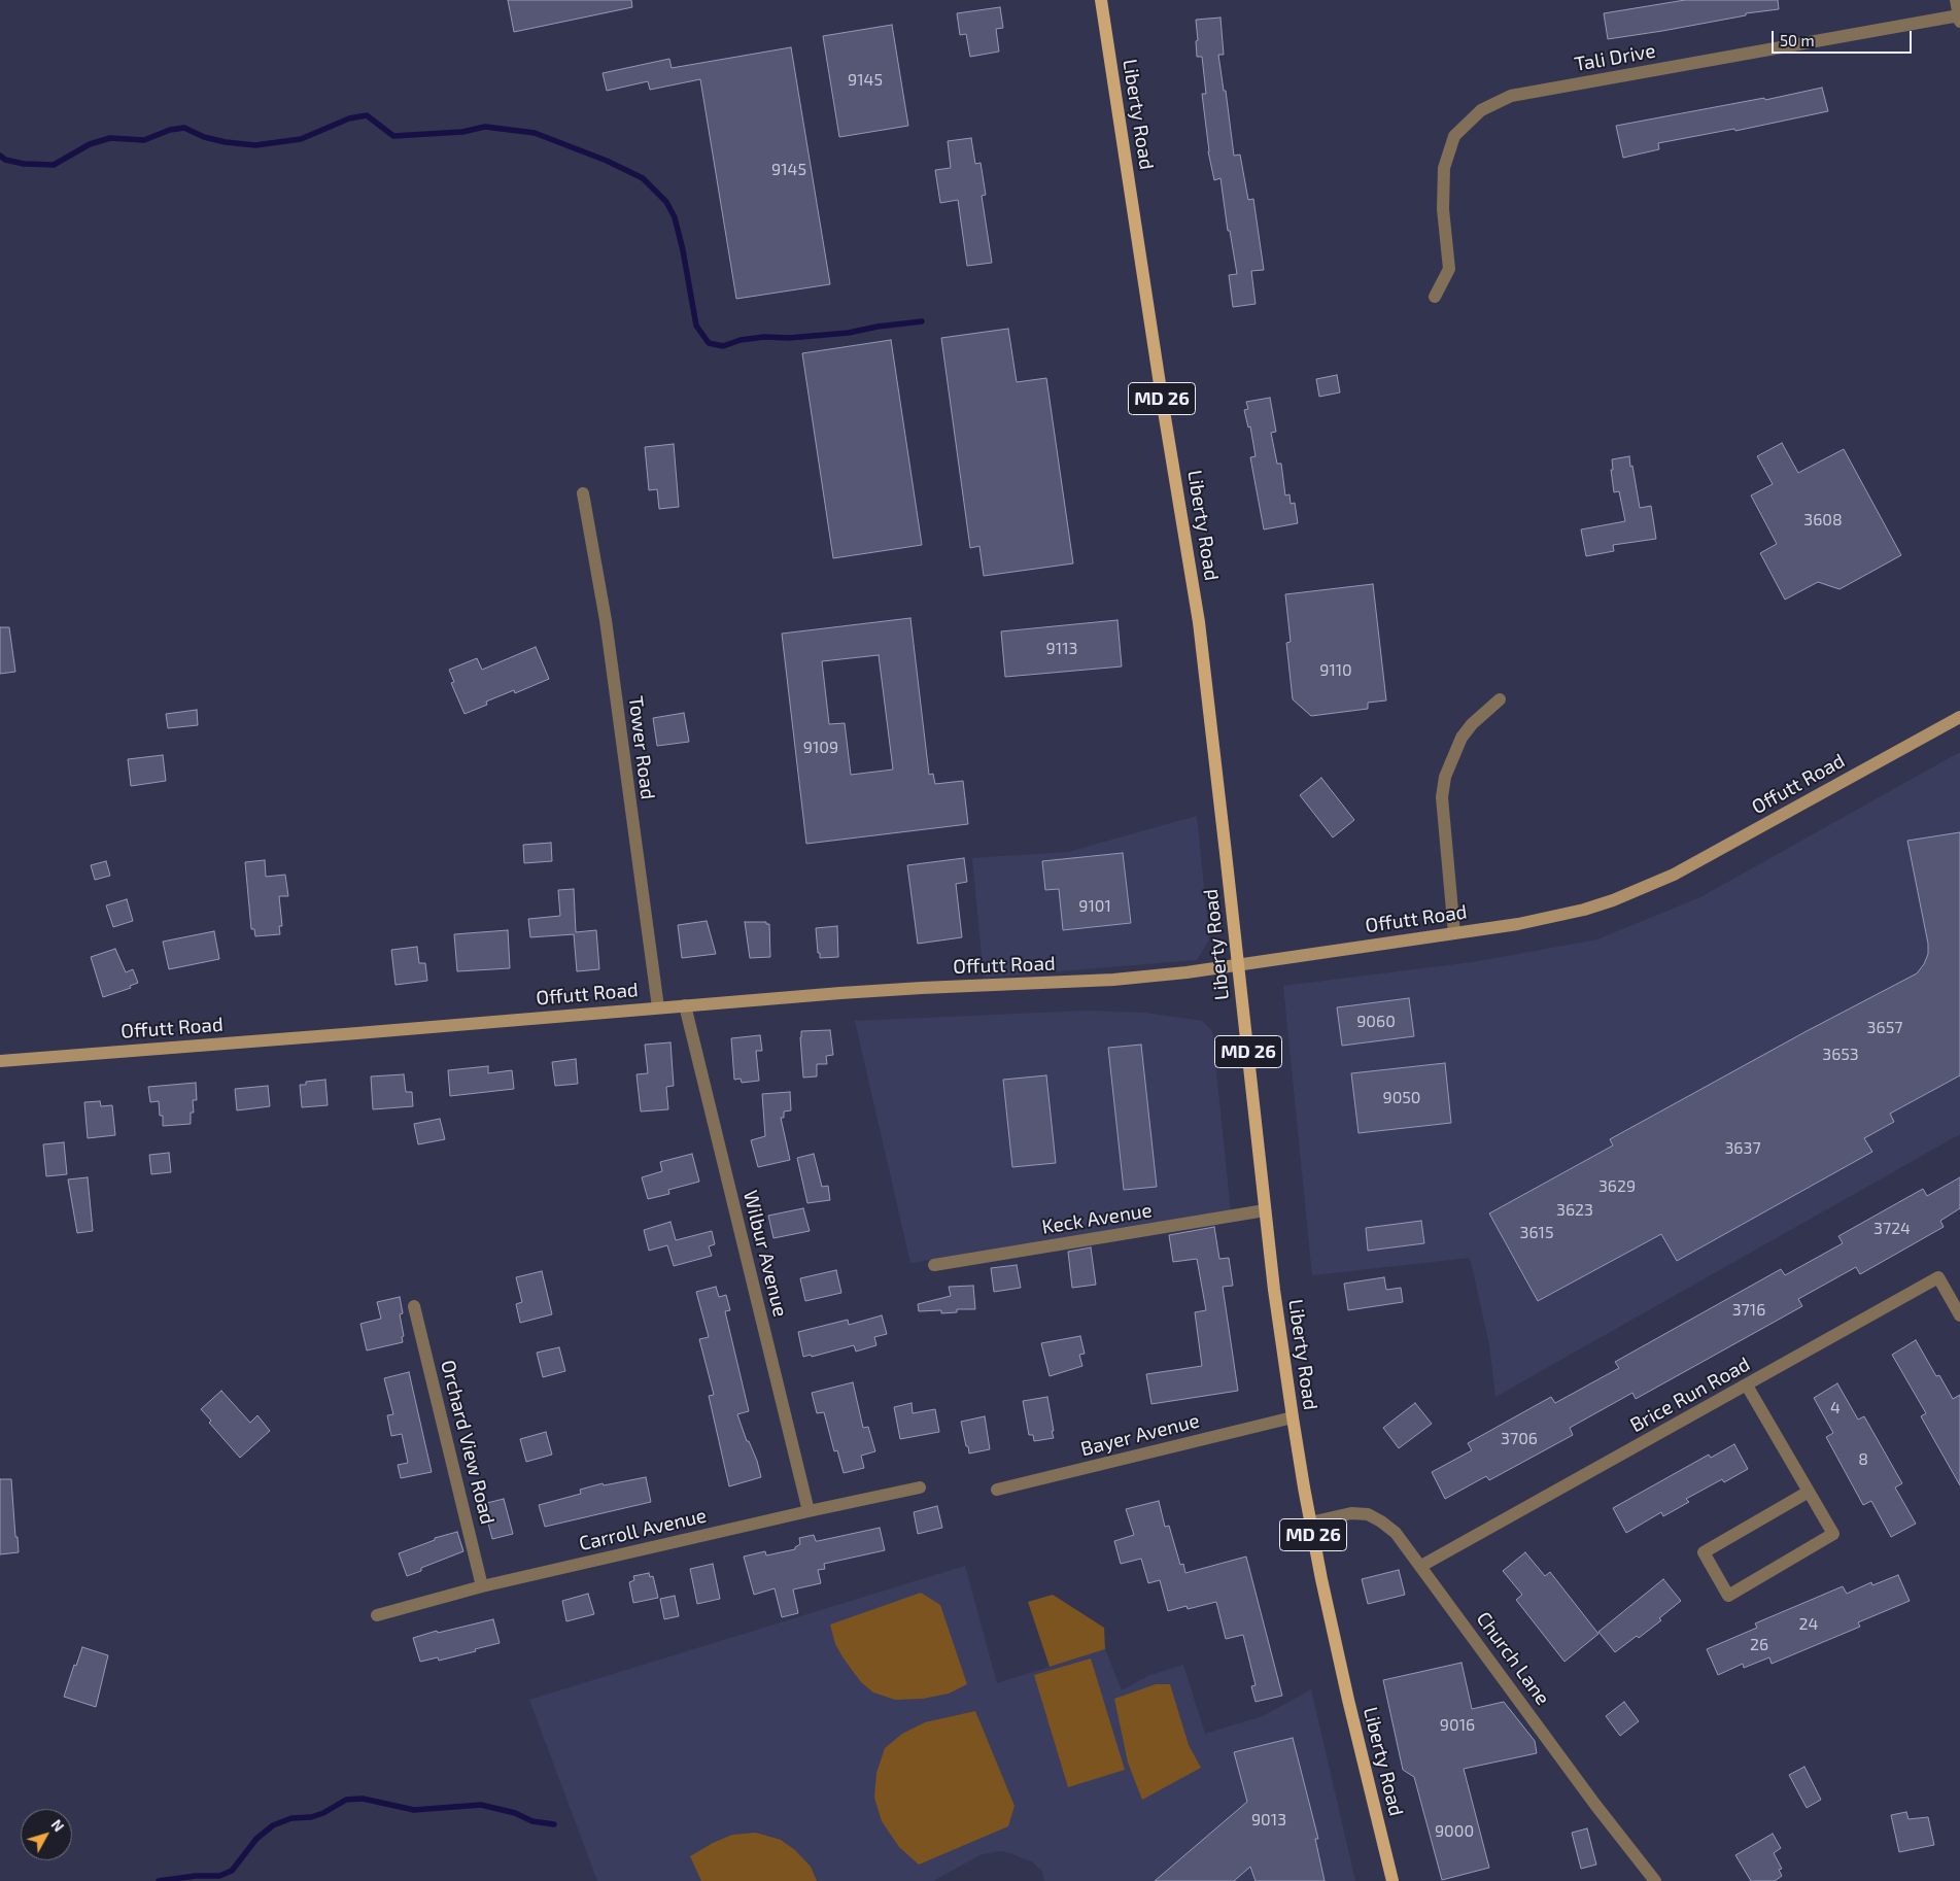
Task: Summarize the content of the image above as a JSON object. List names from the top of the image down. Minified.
{"streets":{"main road":["Liberty Road","MD 26"],"street":["Tali Drive","Tower Road","Offutt Road","Keck Avenue","Wilbur Avenue","Brice Run Road","Bayer Avenue","Orchard View Road","Carroll Avenue","Church Lane"]},"crossings":[["Liberty Road","Offutt Road"],["Liberty Road","Keck Avenue"],["Liberty Road","Bayer Avenue"],["Liberty Road","Church Lane"],["Tower Road","Offutt Road"],["Offutt Road","Wilbur Avenue"],["Wilbur Avenue","Carroll Avenue"],["Brice Run Road","Church Lane"],["Orchard View Road","Carroll Avenue"]],"house_numbers":["9145","9145","3608","9113","9110","9109","9101","9060","3657","3653","9050","3637","3629","3623","3724","3615","3716","4","3706","8","24","26","9016","9013","9000"],"scale_bar":"50 m","north":"top right"}
